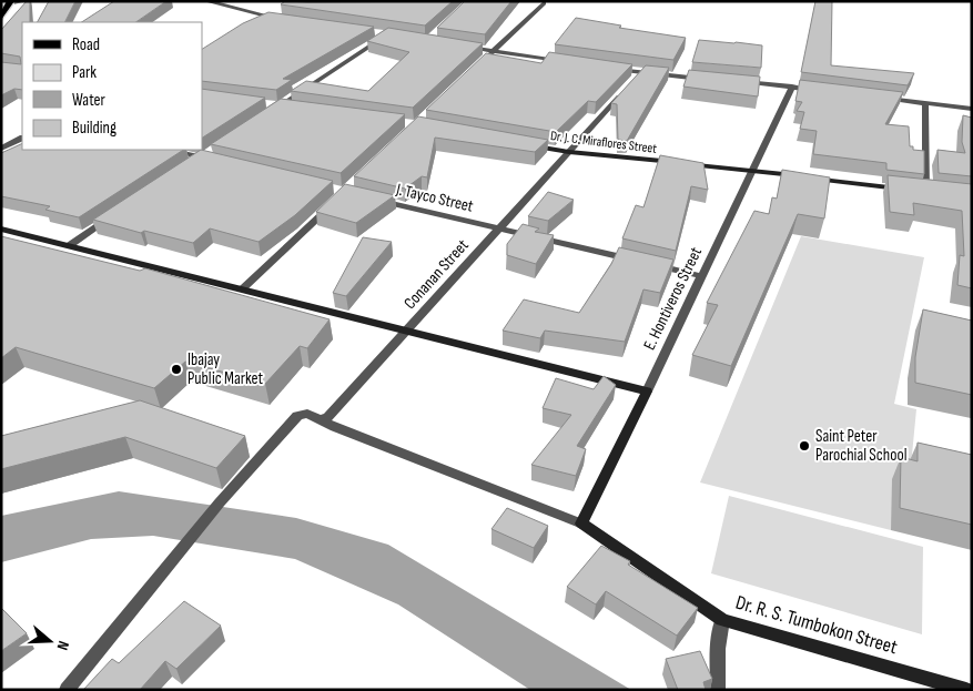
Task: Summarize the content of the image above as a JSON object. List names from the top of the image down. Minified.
{"streets":{"street":["Dr. J. C. Miraflores Street","J. Tayco Street","Conanan Street","E. Hontiveros Street","Dr. R. S. Tumbokon Street"]},"crossings":[["Dr. J. C. Miraflores Street","Conanan Street"],["Dr. J. C. Miraflores Street","E. Hontiveros Street"],["J. Tayco Street","Conanan Street"],["E. Hontiveros Street","Dr. R. S. Tumbokon Street"]],"places":["Ibajay Public Market","Saint Peter Parochial School"],"legend":["Road","Park","Water","Building"],"north":"right"}
